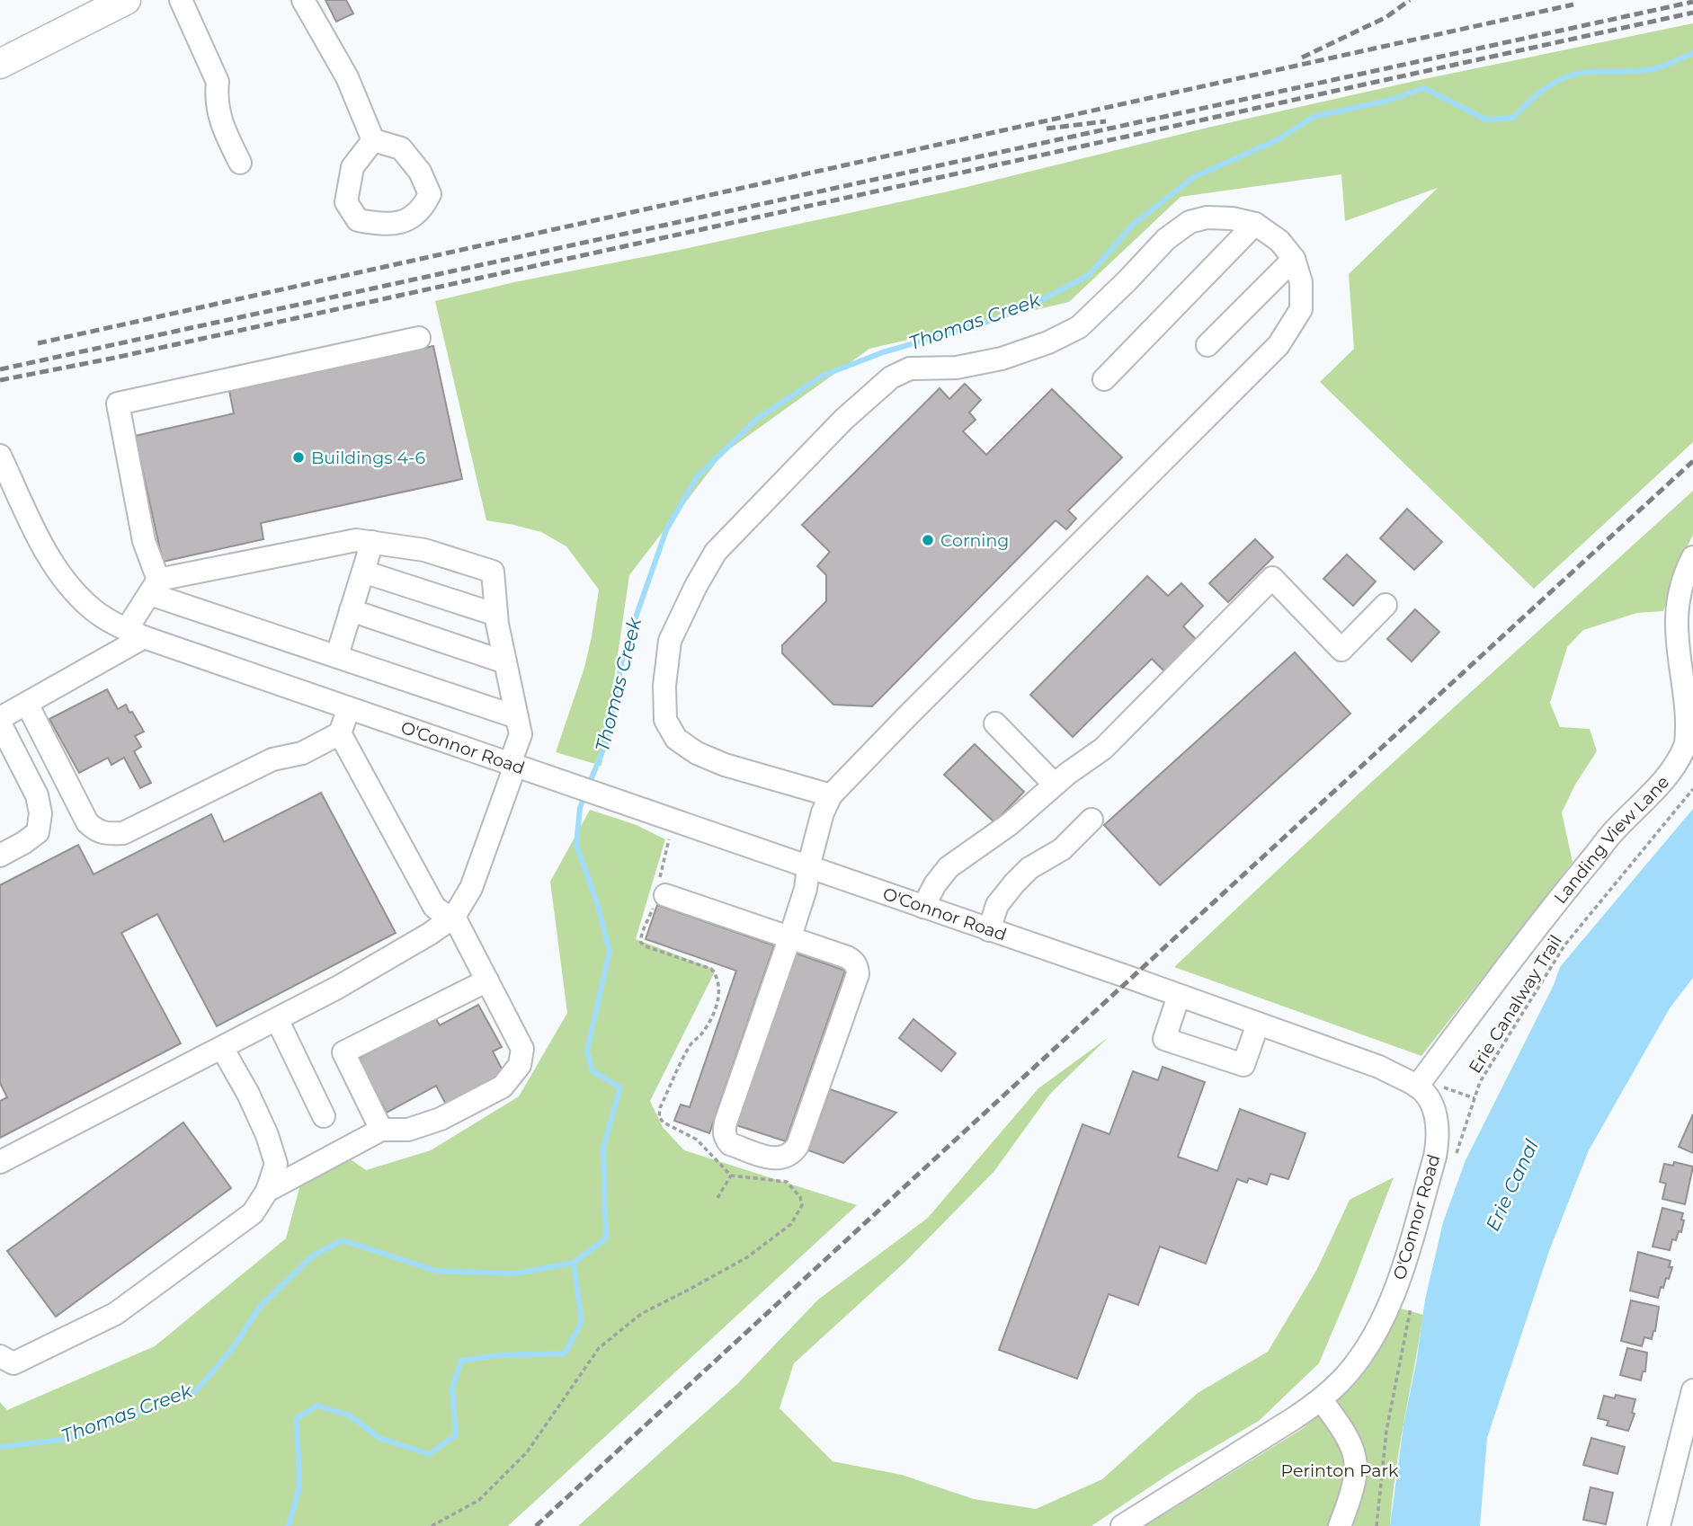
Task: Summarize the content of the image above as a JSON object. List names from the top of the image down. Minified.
{"streets":{"street":["O'Connor Road","Landing View Lane"],"path":["Erie Canalway Trail"]},"crossings":[["O'Connor Road","Landing View Lane"]],"water":["Thomas Creek","Erie Canal"],"parks":["Perinton Park"],"places":["Buildings 4-6","Corning"]}
